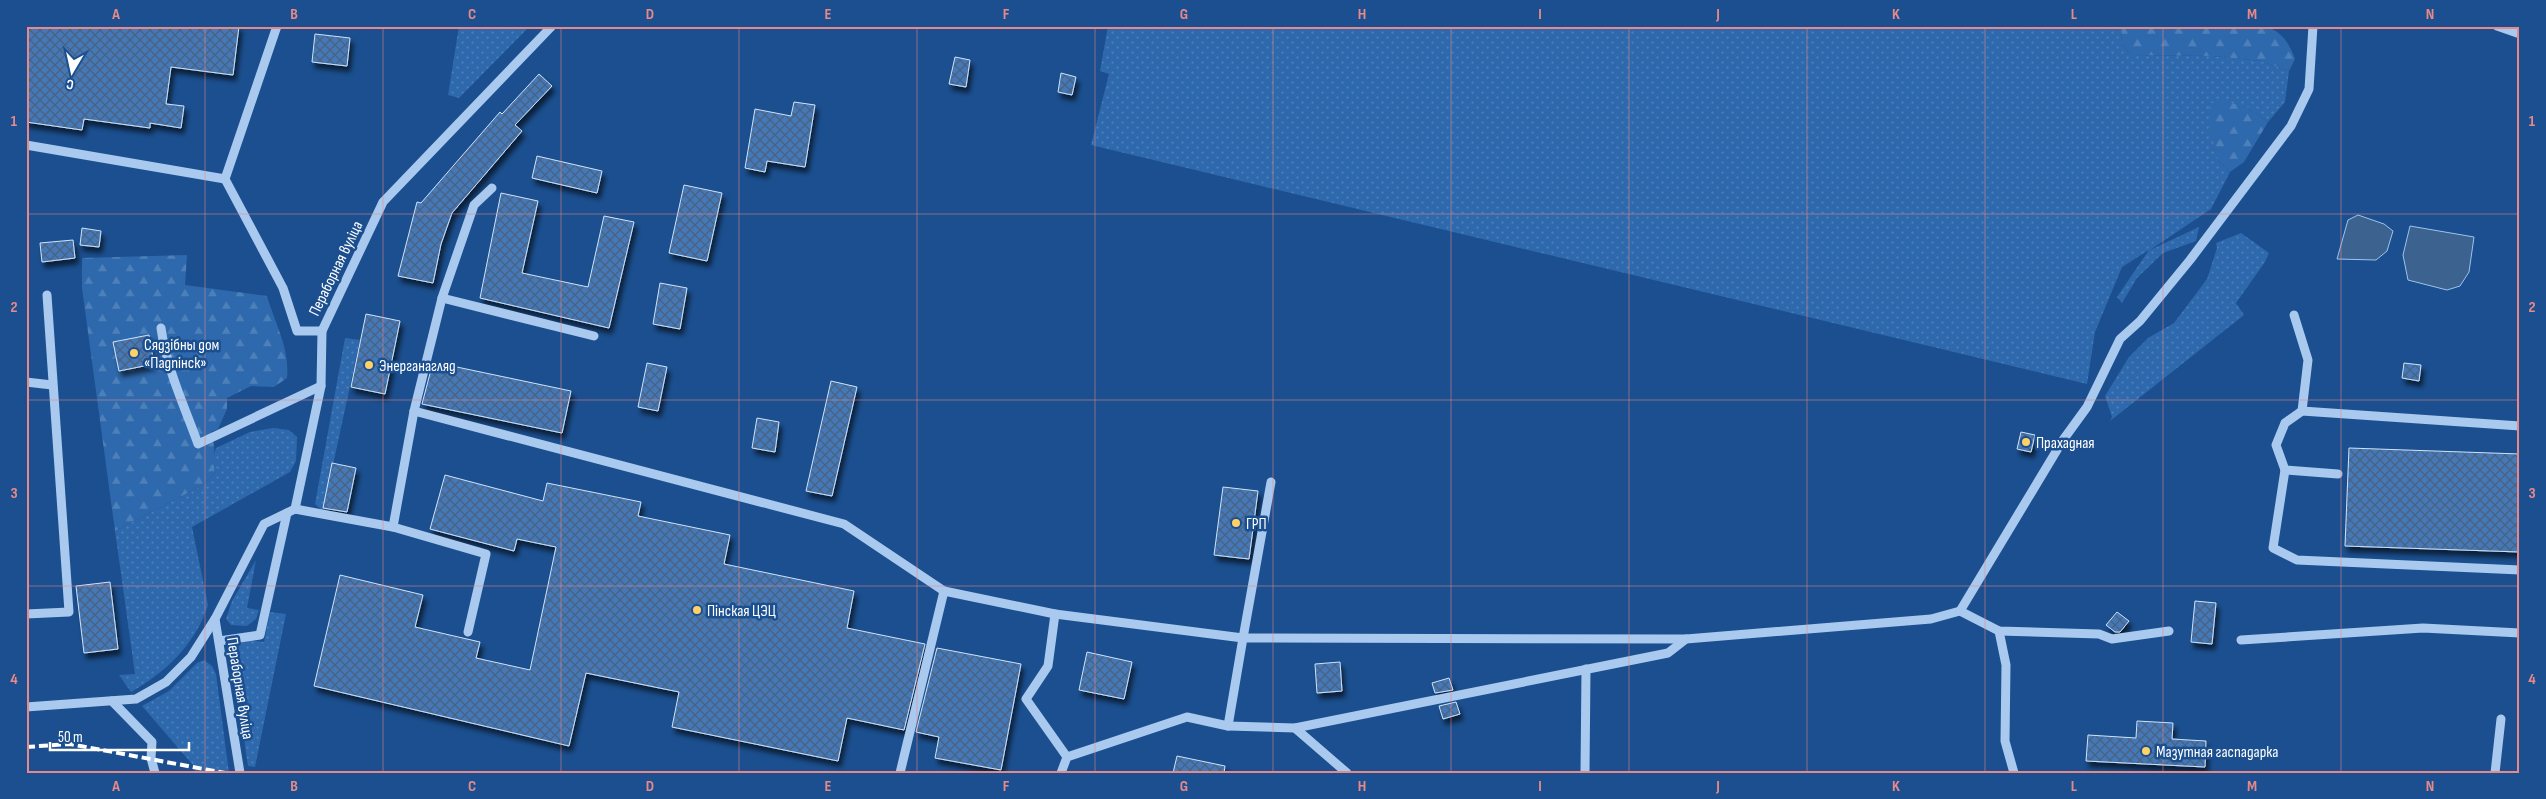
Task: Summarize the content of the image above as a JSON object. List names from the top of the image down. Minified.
{"streets":{"street":["Пераборная вуліца"]},"places":["Сядзібны дом «Падпінск»","Энерганагляд","Прахадная","ГРП","Пінская ЦЭЦ","Мазутная гаспадарка"],"scale_bar":"50 m","north":"bottom","grid":{"columns":["A","B","C","D","E","F","G","H","I","J","K","L","M","N"],"rows":["1","2","3","4"]}}
